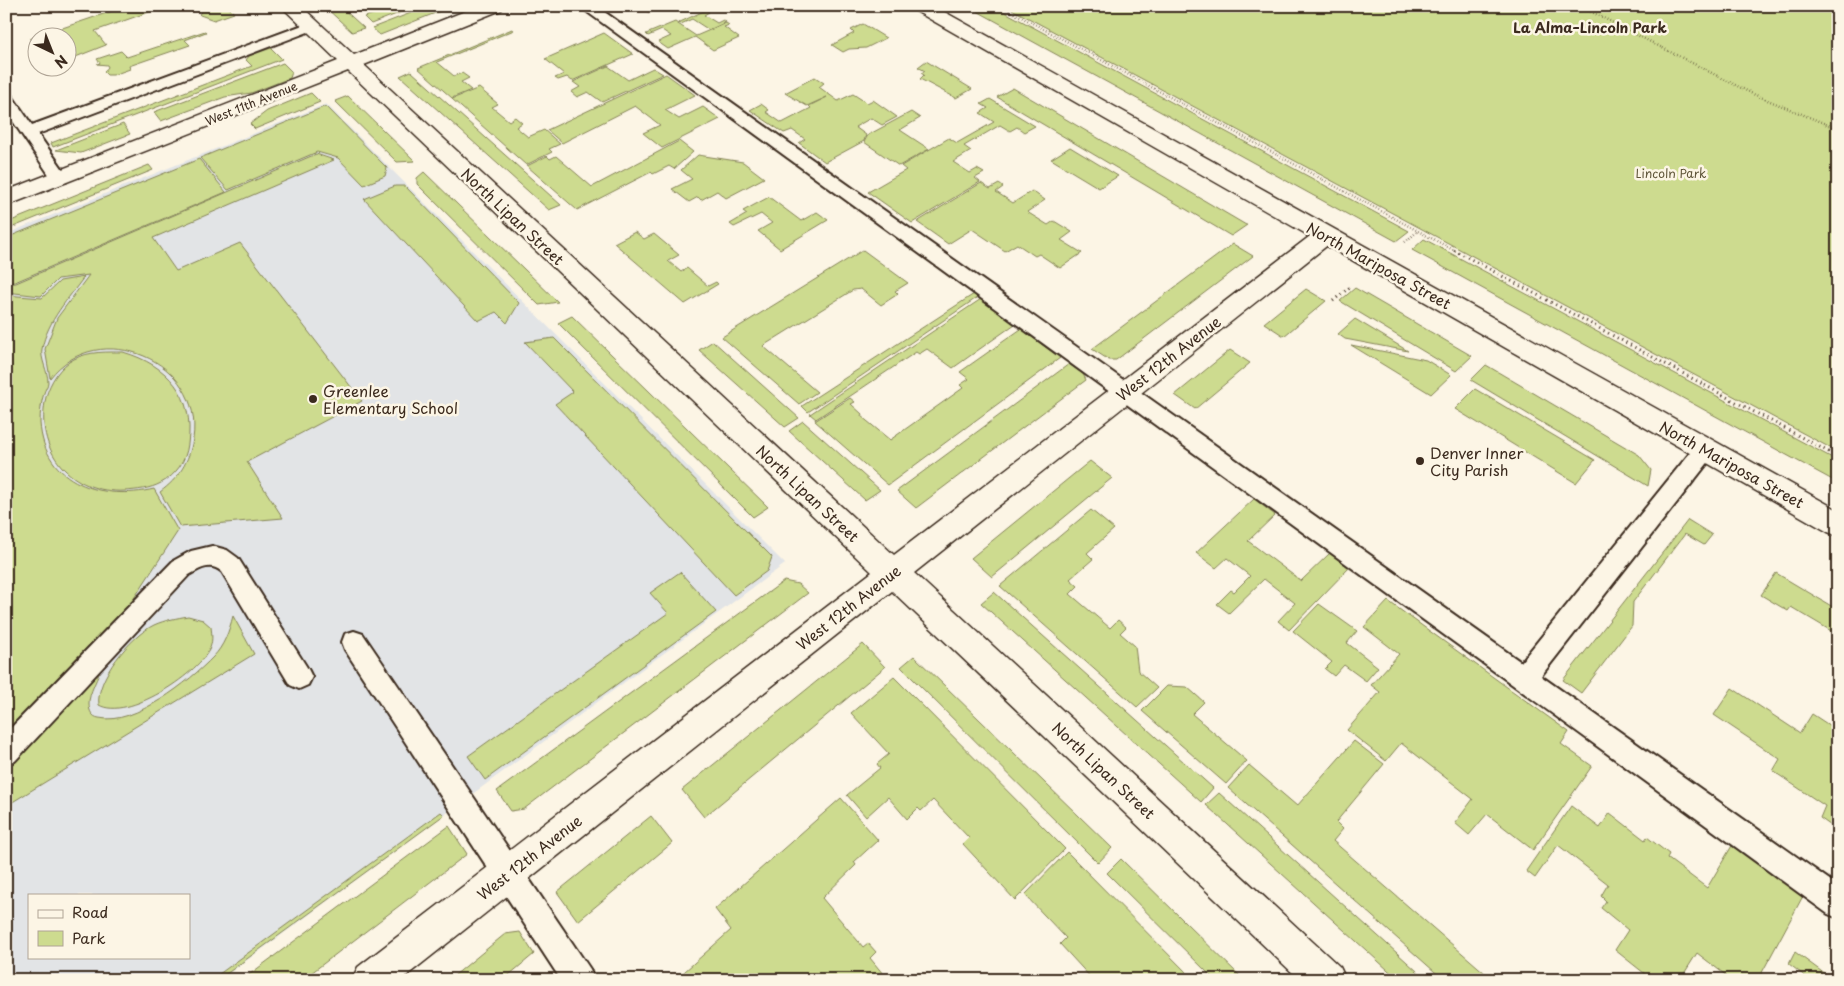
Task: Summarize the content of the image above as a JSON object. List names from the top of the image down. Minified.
{"streets":{"street":["West 11th Avenue","North Lipan Street","North Mariposa Street","West 12th Avenue"]},"crossings":[["West 11th Avenue","North Lipan Street"],["North Lipan Street","West 12th Avenue"],["North Mariposa Street","West 12th Avenue"]],"districts":["La Alma–Lincoln Park"],"parks":["Lincoln Park"],"places":["Greenlee Elementary School","Denver Inner City Parish"],"legend":["Road","Park"],"north":"bottom right"}
